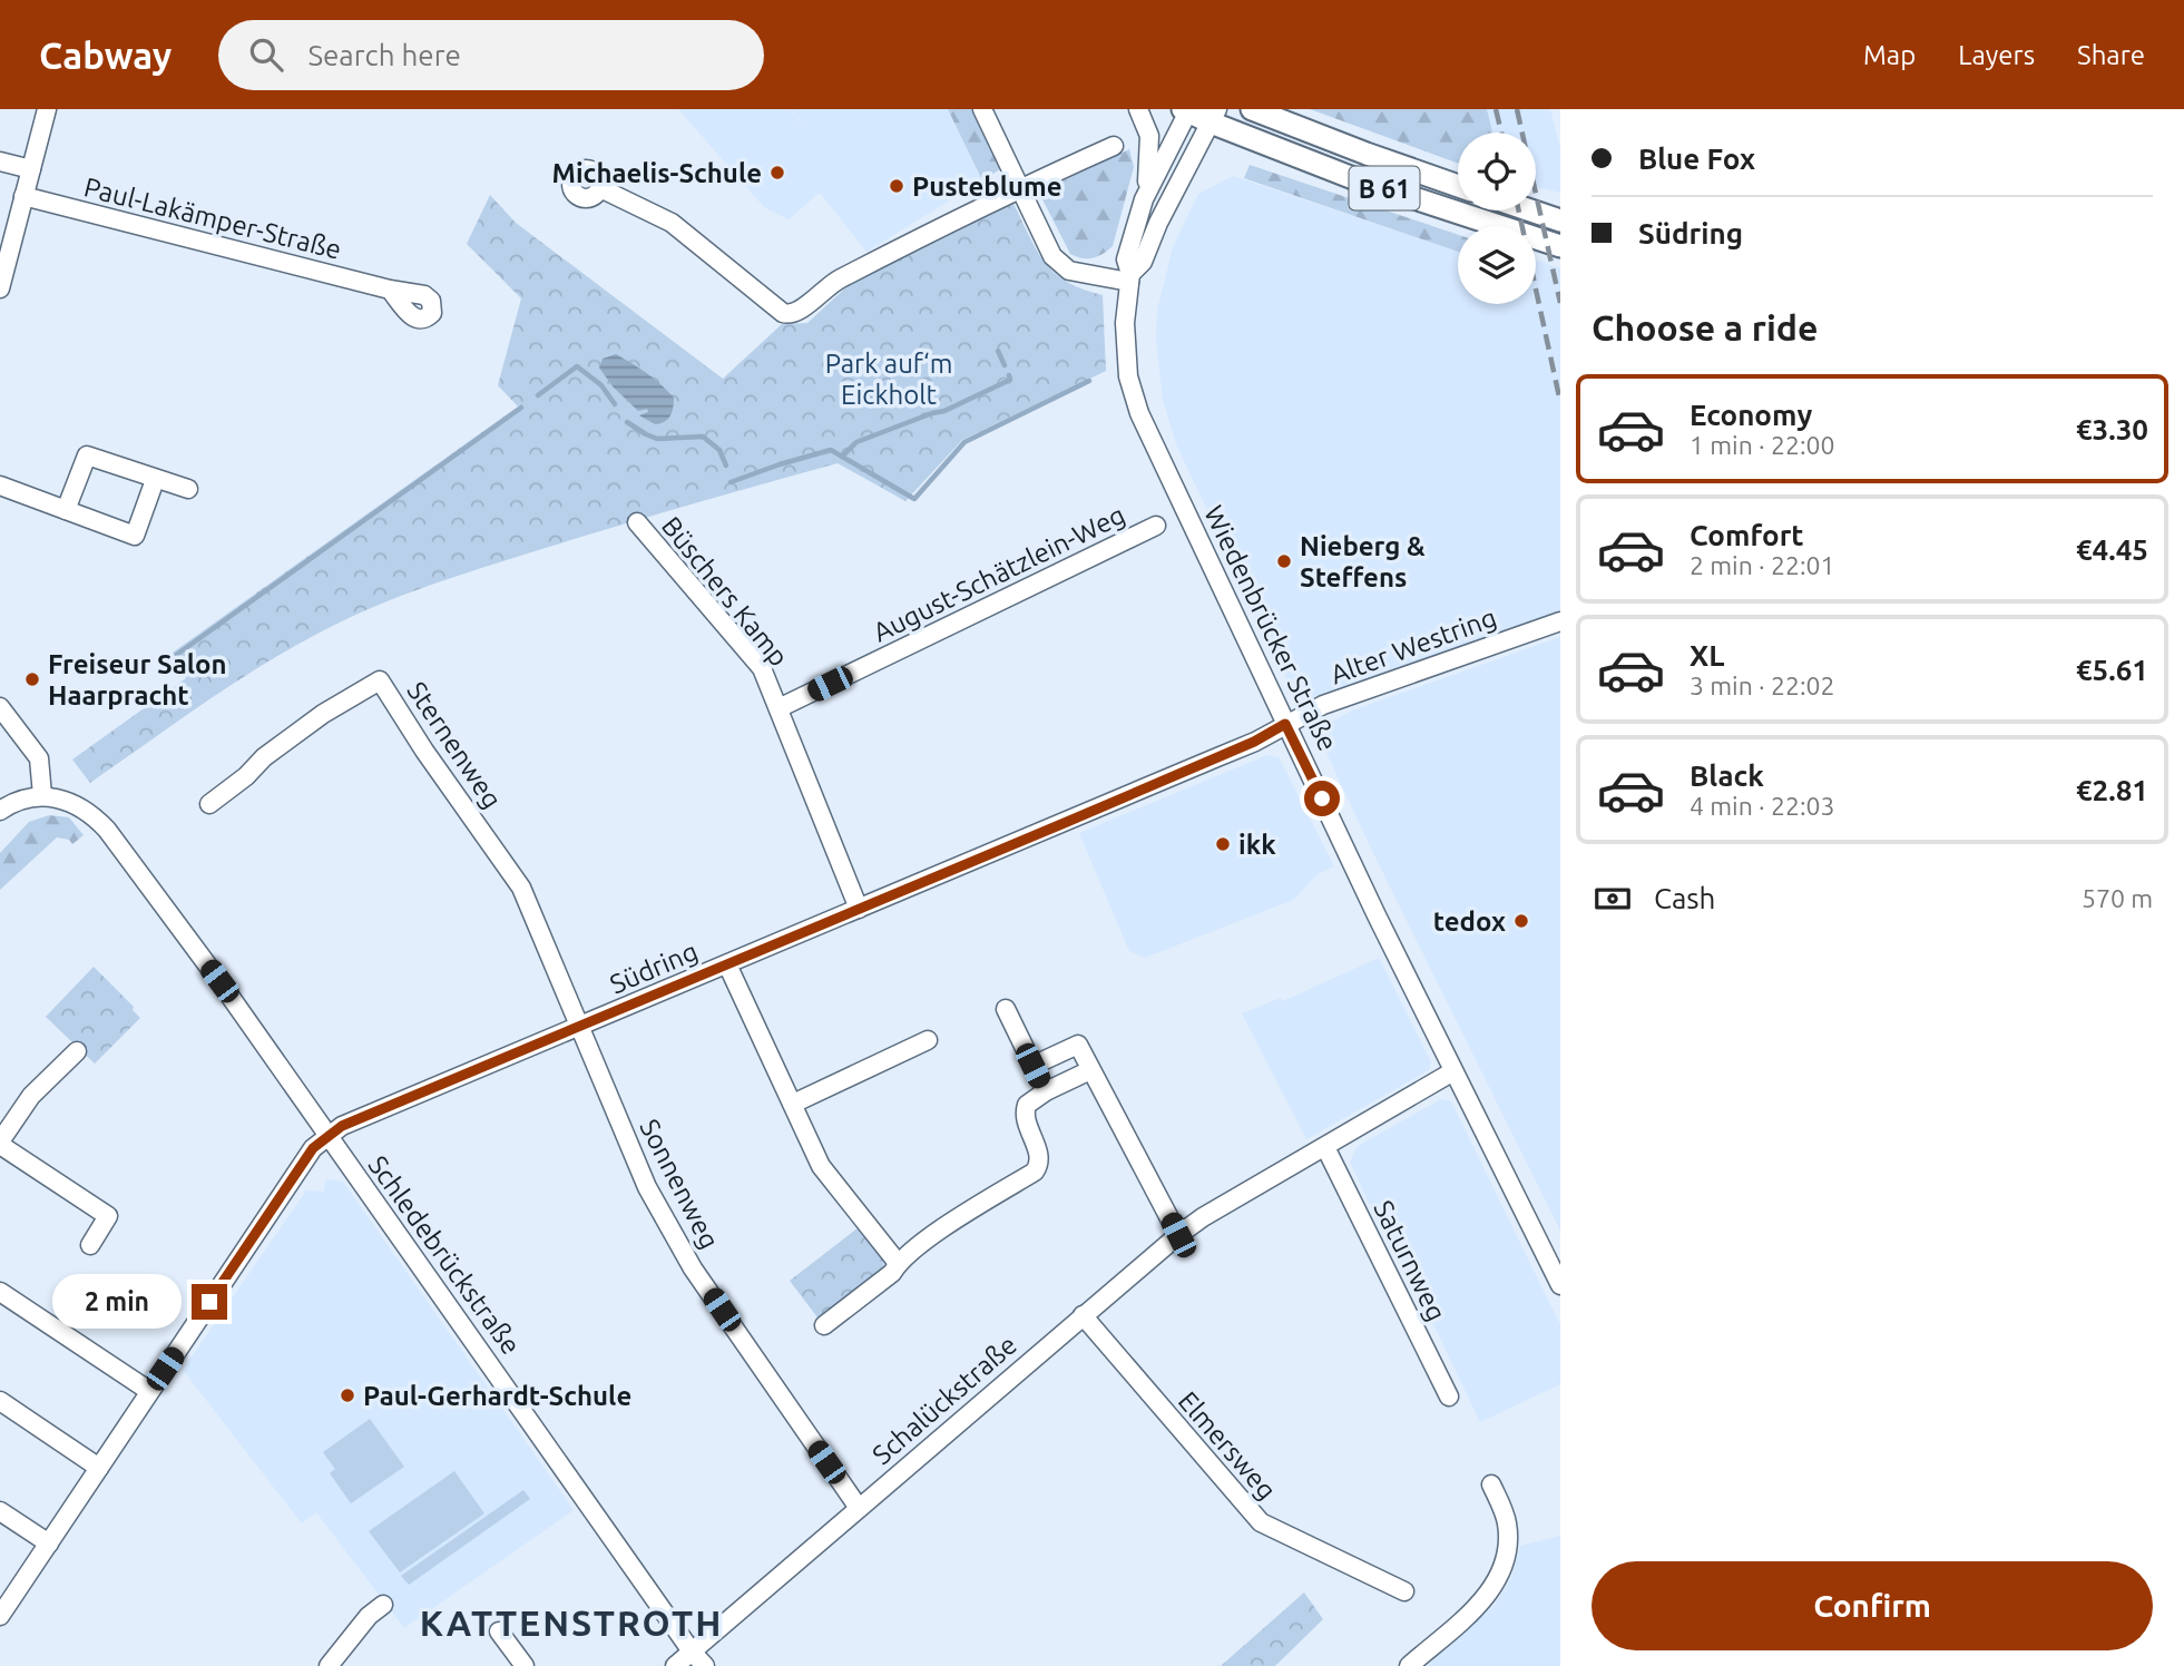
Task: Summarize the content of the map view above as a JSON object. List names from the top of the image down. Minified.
{"streets":{"main road":["B 61"],"street":["Paul-Lakämper-Straße","August-Schätzlein-Weg","Büschers Kamp","Wiedenbrücker Straße","Alter Westring","Sternenweg","Südring","Sonnenweg","Schledebrückstraße","Saturnweg","Schalückstraße","Elmersweg"]},"crossings":[["B 61","Wiedenbrücker Straße"],["August-Schätzlein-Weg","Büschers Kamp"],["Büschers Kamp","Südring"],["Wiedenbrücker Straße","Alter Westring"],["Wiedenbrücker Straße","Südring"],["Wiedenbrücker Straße","Schalückstraße"],["Alter Westring","Südring"],["Sternenweg","Südring"],["Sternenweg","Sonnenweg"],["Südring","Sonnenweg"],["Südring","Schledebrückstraße"],["Sonnenweg","Schalückstraße"],["Schledebrückstraße","Schalückstraße"],["Saturnweg","Schalückstraße"],["Schalückstraße","Elmersweg"]],"districts":["KATTENSTROTH"],"parks":["Park auf‘m Eickholt"],"places":["Michaelis-Schule","Pusteblume","Nieberg & Steffens","Freiseur Salon Haarpracht","ikk","tedox","Paul-Gerhardt-Schule"],"page":{"header":"Cabway","search":"Search here","nav":["Map","Layers","Share"],"banner":["Blue Fox","Südring"],"heading":"Choose a ride","list":[{"name":"Economy","note":"1 min · 22:00","value":"€3.30"},{"name":"Comfort","note":"2 min · 22:01","value":"€4.45"},{"name":"XL","note":"3 min · 22:02","value":"€5.61"},{"name":"Black","note":"4 min · 22:03","value":"€2.81"}],"pay":["Cash","570 m"],"bubble":"2 min","buttons":"Confirm"}}
